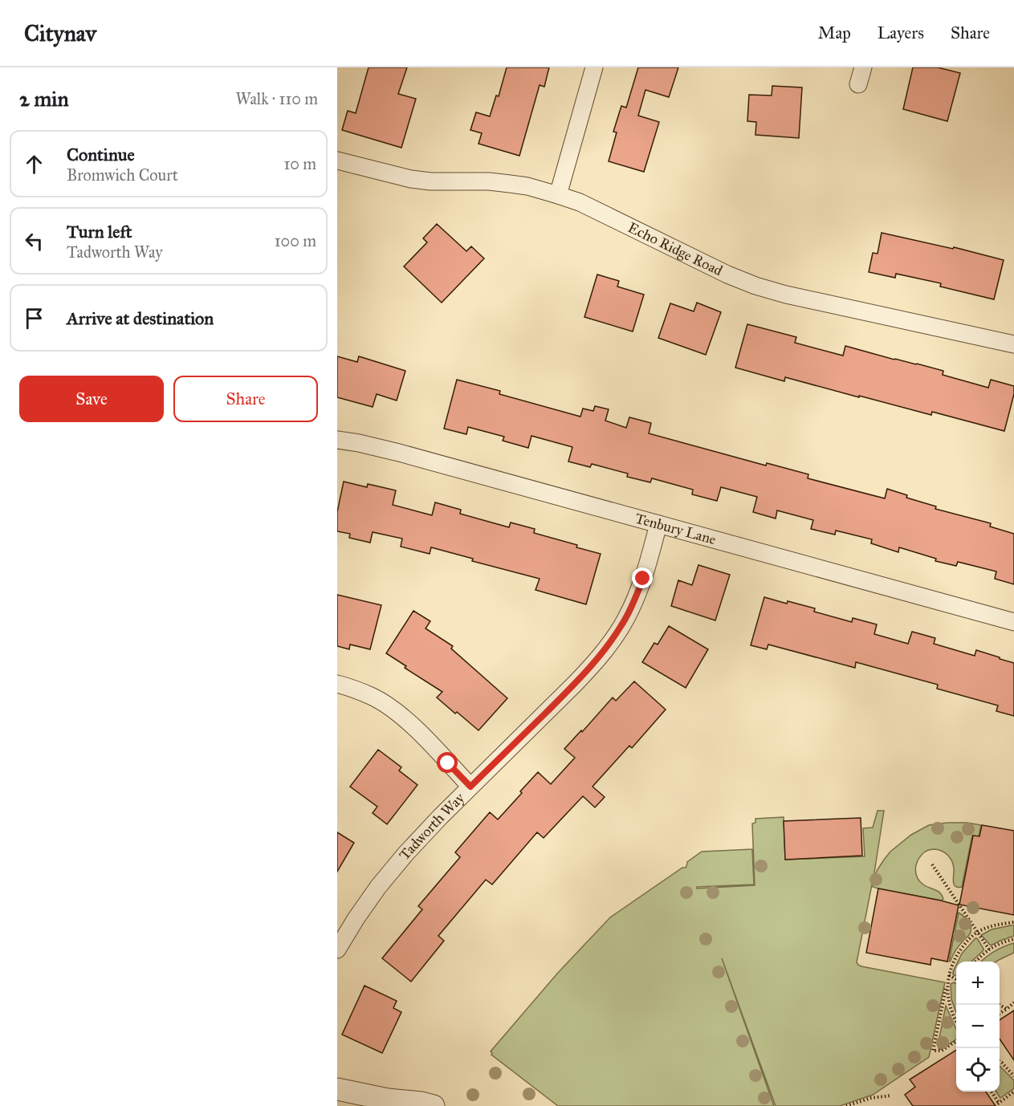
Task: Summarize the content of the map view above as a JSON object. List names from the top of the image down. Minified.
{"streets":{"street":["Echo Ridge Road","Tenbury Lane","Tadworth Way"]},"crossings":[["Tenbury Lane","Tadworth Way"]],"page":{"header":"Citynav","nav":["Map","Layers","Share"],"heading":["2 min","Walk · 110 m"],"list":[["Continue","Bromwich Court","10 m"],["Turn left","Tadworth Way","100 m"],"Arrive at destination"],"buttons":["Save","Share"],"map_buttons":["+","−"]}}
